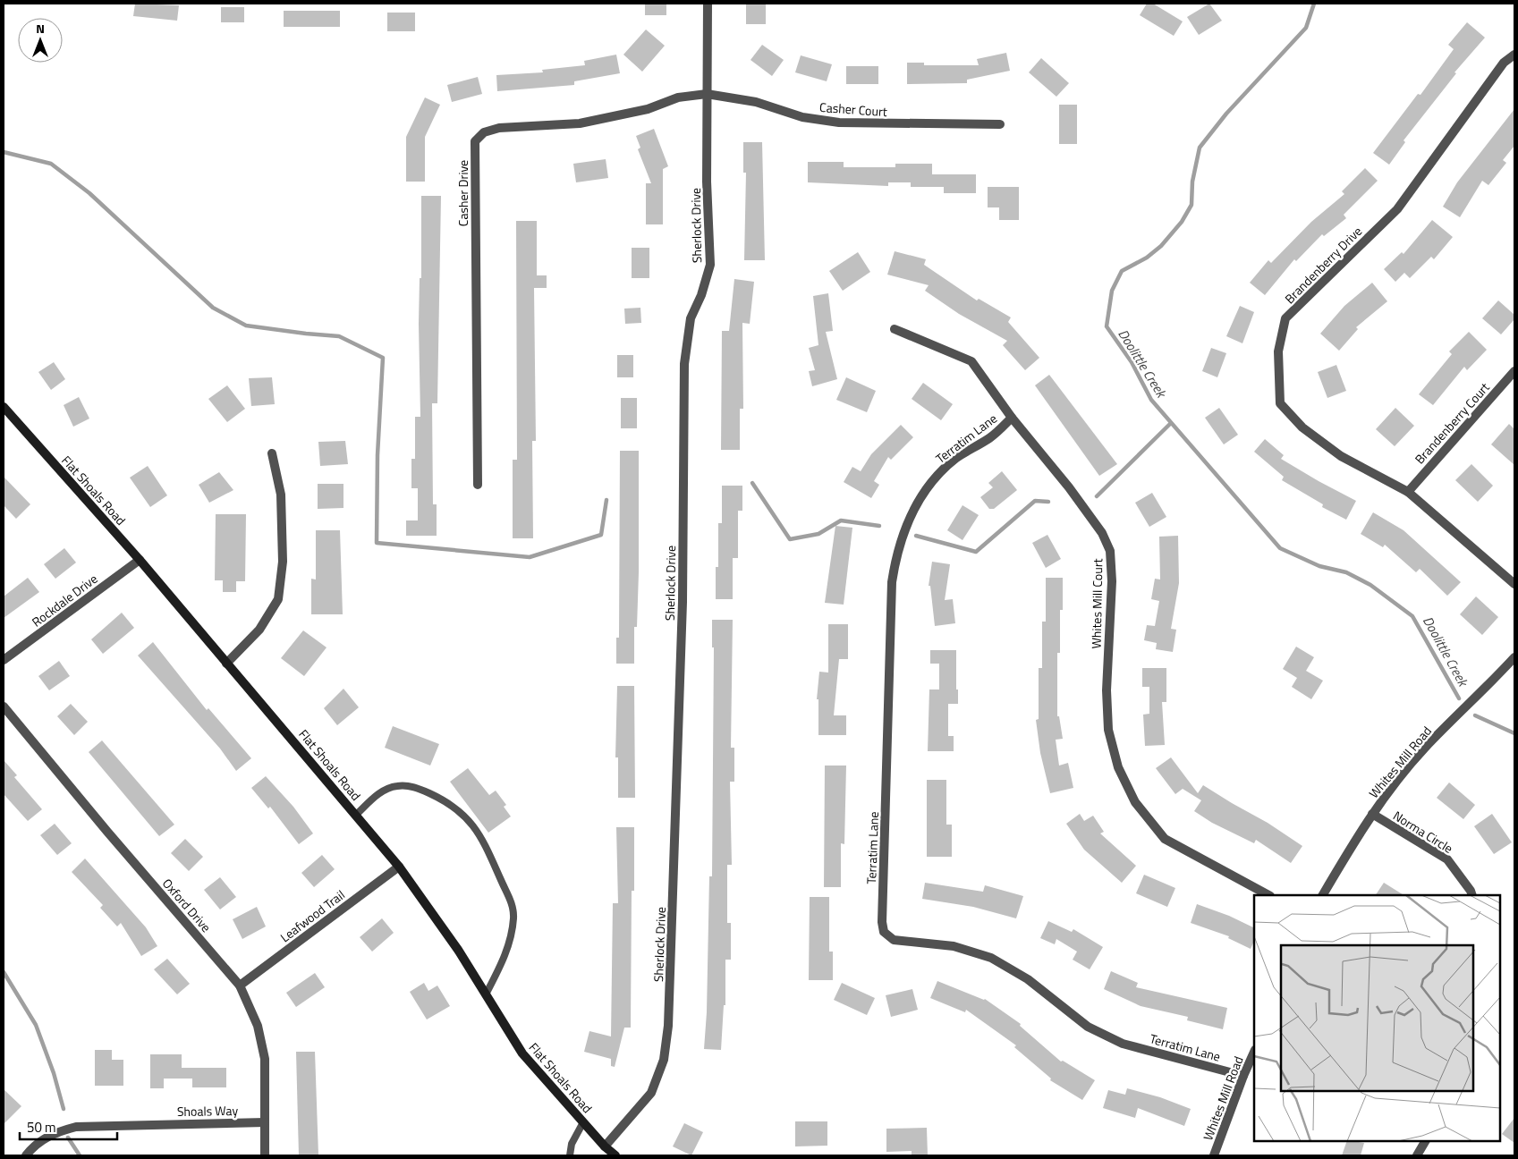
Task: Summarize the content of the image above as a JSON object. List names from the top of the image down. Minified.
{"streets":{"main road":["Flat Shoals Road"],"street":["Casher Court","Casher Drive","Sherlock Drive","Brandenberry Drive","Brandenberry Court","Terratim Lane","Rockdale Drive","Whites Mill Court","Whites Mill Road","Norma Circle","Oxford Drive","Leafwood Trail","Shoals Way"]},"crossings":[["Casher Court","Casher Drive"],["Casher Court","Sherlock Drive"],["Casher Drive","Sherlock Drive"],["Sherlock Drive","Flat Shoals Road"],["Brandenberry Drive","Brandenberry Court"],["Terratim Lane","Whites Mill Court"],["Terratim Lane","Whites Mill Road"],["Flat Shoals Road","Rockdale Drive"],["Flat Shoals Road","Leafwood Trail"],["Whites Mill Road","Norma Circle"],["Oxford Drive","Leafwood Trail"],["Oxford Drive","Shoals Way"]],"water":["Doolittle Creek"],"scale_bar":"50 m","north":"top"}
